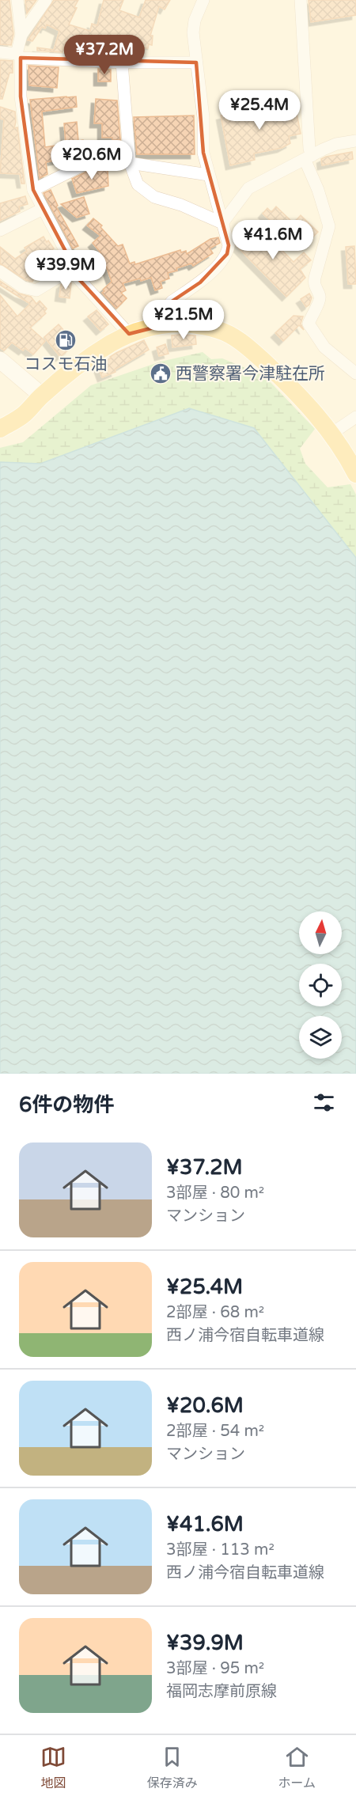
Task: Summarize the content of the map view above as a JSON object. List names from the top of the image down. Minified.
{"places":{"fuel station":["コスモ石油"],"public building":["西警察署今津駐在所"]},"north":"top","page":{"price":["¥37.2M","¥25.4M","¥20.6M","¥41.6M","¥39.9M","¥21.5M"],"heading":"6件の物件","list":[{"name":"¥37.2M","note":"3部屋 · 80 m² · マンション"},{"name":"¥25.4M","note":"2部屋 · 68 m² · 西ノ浦今宿自転車道線"},{"name":"¥20.6M","note":"2部屋 · 54 m² · マンション"},{"name":"¥41.6M","note":"3部屋 · 113 m² · 西ノ浦今宿自転車道線"},{"name":"¥39.9M","note":"3部屋 · 95 m² · 福岡志摩前原線"}],"tabs":["地図","保存済み","ホーム"]}}
